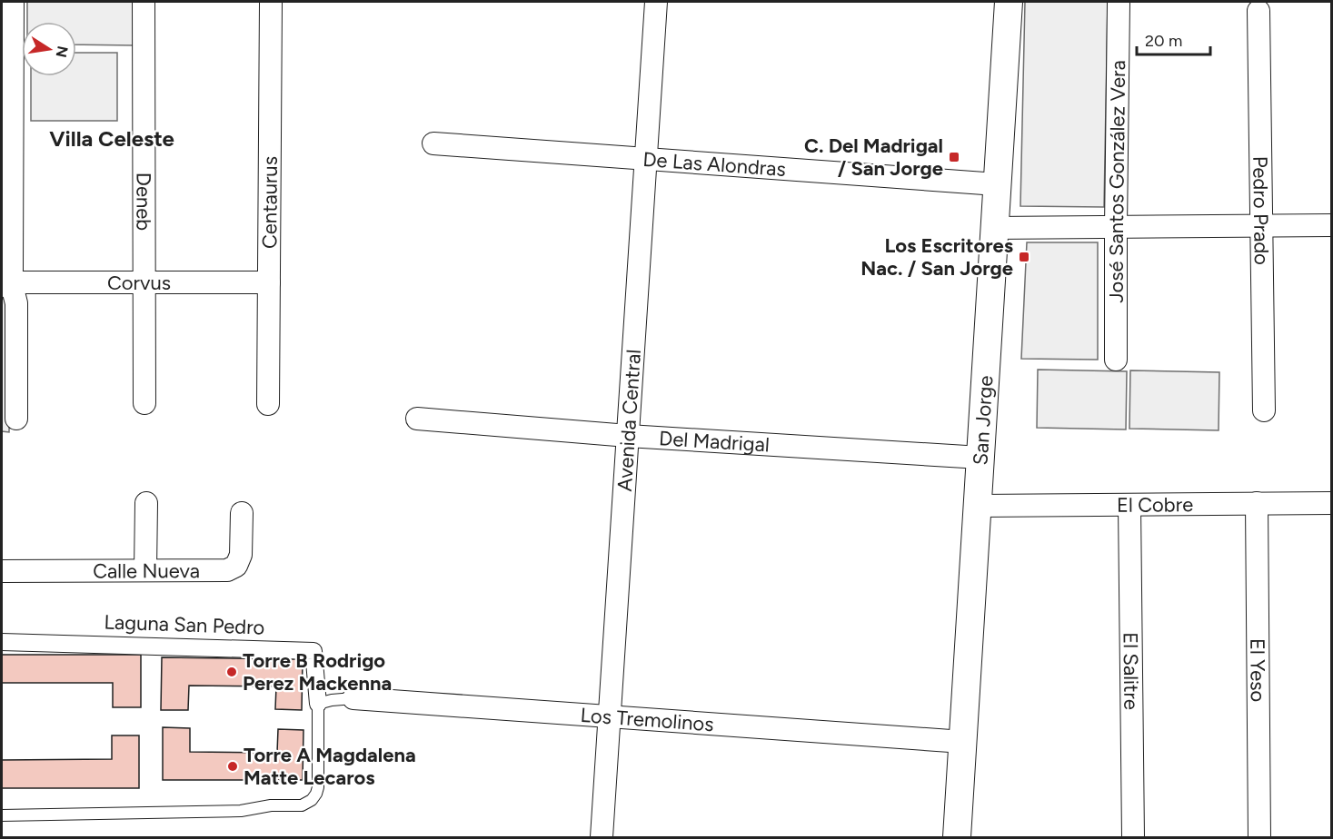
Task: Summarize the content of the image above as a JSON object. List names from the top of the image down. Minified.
{"streets":{"street":["De Las Alondras","José Santos González Vera","Deneb","Centaurus","Pedro Prado","Corvus","Avenida Central","San Jorge","Del Madrigal","El Cobre","Calle Nueva","Laguna San Pedro","El Yeso","El Salitre","Los Tremolinos"]},"crossings":[["De Las Alondras","Avenida Central"],["De Las Alondras","San Jorge"],["Deneb","Corvus"],["Centaurus","Corvus"],["Avenida Central","Del Madrigal"],["Avenida Central","Los Tremolinos"],["San Jorge","Del Madrigal"],["San Jorge","El Cobre"],["San Jorge","Los Tremolinos"],["El Cobre","El Yeso"],["El Cobre","El Salitre"],["Laguna San Pedro","Los Tremolinos"]],"districts":["Villa Celeste"],"places":{"transit":["C. Del Madrigal / San Jorge","Los Escritores Nac. / San Jorge"],"other":["Torre B Rodrigo Perez Mackenna","Torre A Magdalena Matte Lecaros"]},"scale_bar":"20 m","north":"right"}
